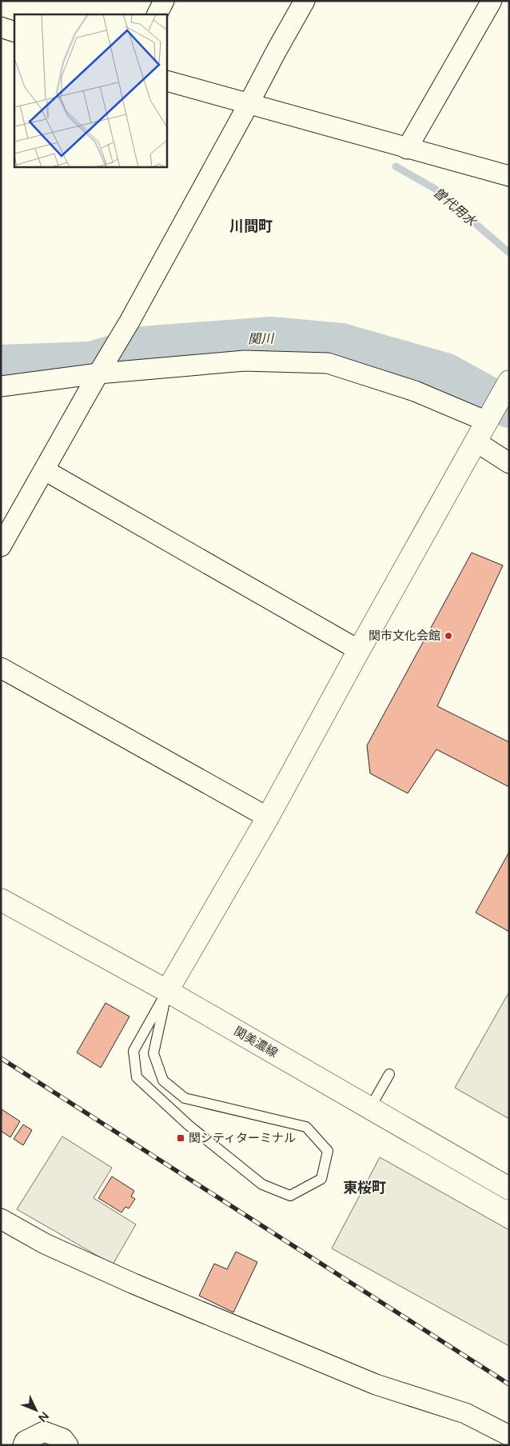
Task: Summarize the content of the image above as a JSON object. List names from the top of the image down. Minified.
{"streets":{"street":["関美濃線"]},"districts":["川間町","東桜町"],"water":["曽代用水","関川"],"places":{"other":["関市文化会館"],"transit":["関シティターミナル"]},"north":"bottom right"}
